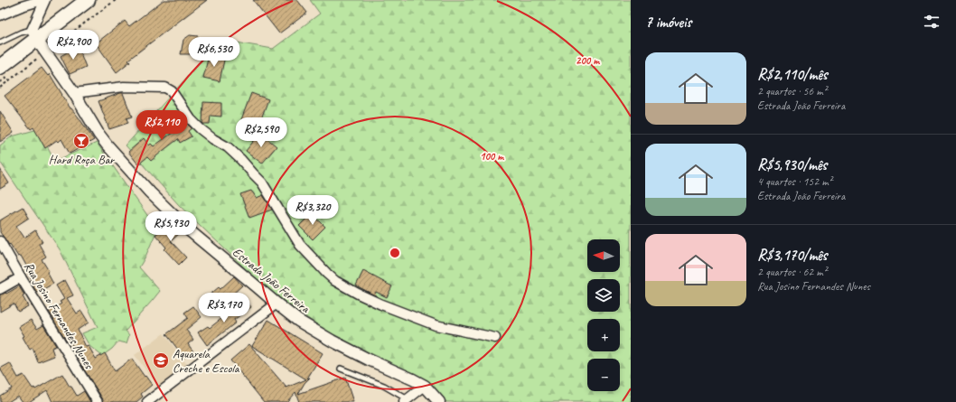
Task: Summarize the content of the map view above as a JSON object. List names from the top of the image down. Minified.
{"streets":{"street":["Estrada João Ferreira","Rua Josino Fernandes Nunes"]},"places":{"bar":["Hard Roça Bar"],"school or university":["Aquarela Creche e Escola"]},"north":"left","page":{"heading":"7 imóveis","price":["R$2,900","R$6,530","R$2,110","R$2,590","R$3,320","R$5,930","R$3,170"],"list":[{"name":"R$2,110/mês","note":"2 quartos · 56 m² · Estrada João Ferreira"},{"name":"R$5,930/mês","note":"4 quartos · 152 m² · Estrada João Ferreira"},{"name":"R$3,170/mês","note":"2 quartos · 62 m² · Rua Josino Fernandes Nunes"}],"map_buttons":["+","−"]},"rings":["200 m","100 m"]}
